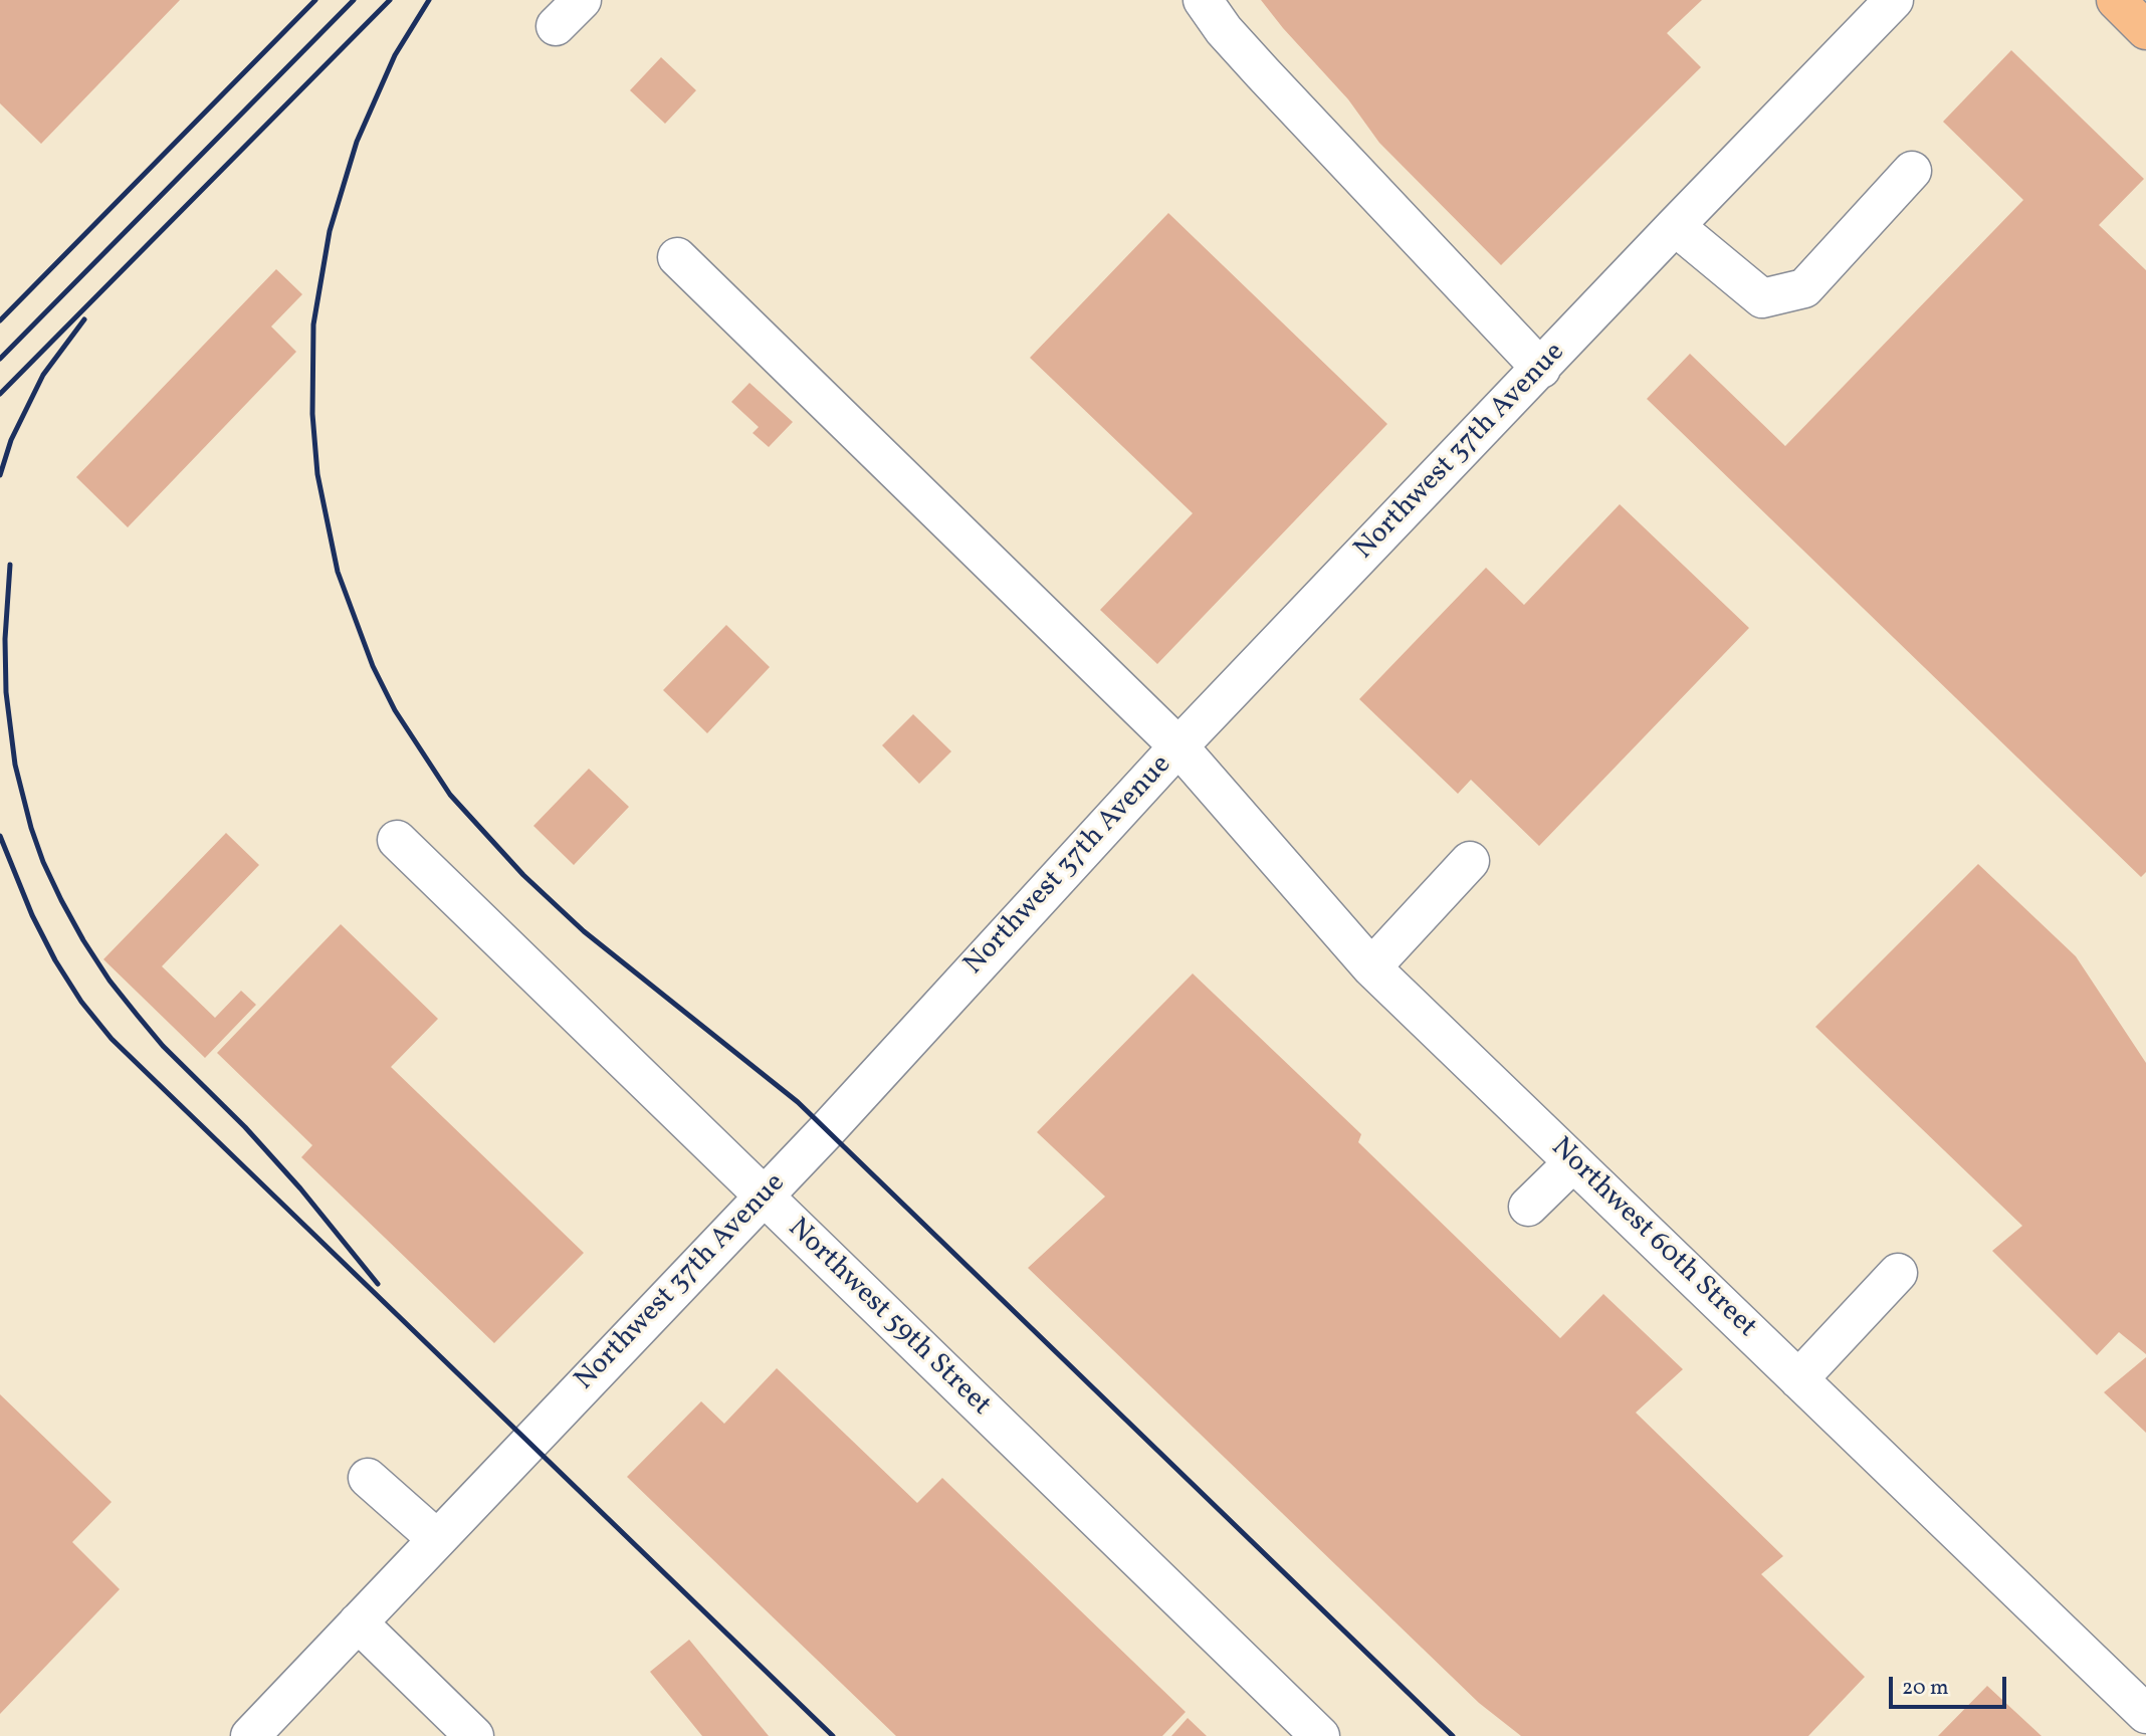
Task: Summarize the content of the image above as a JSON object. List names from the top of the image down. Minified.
{"streets":{"street":["Northwest 37th Avenue","Northwest 60th Street","Northwest 59th Street"]},"crossings":[["Northwest 37th Avenue","Northwest 60th Street"],["Northwest 37th Avenue","Northwest 59th Street"]],"scale_bar":"20 m"}
